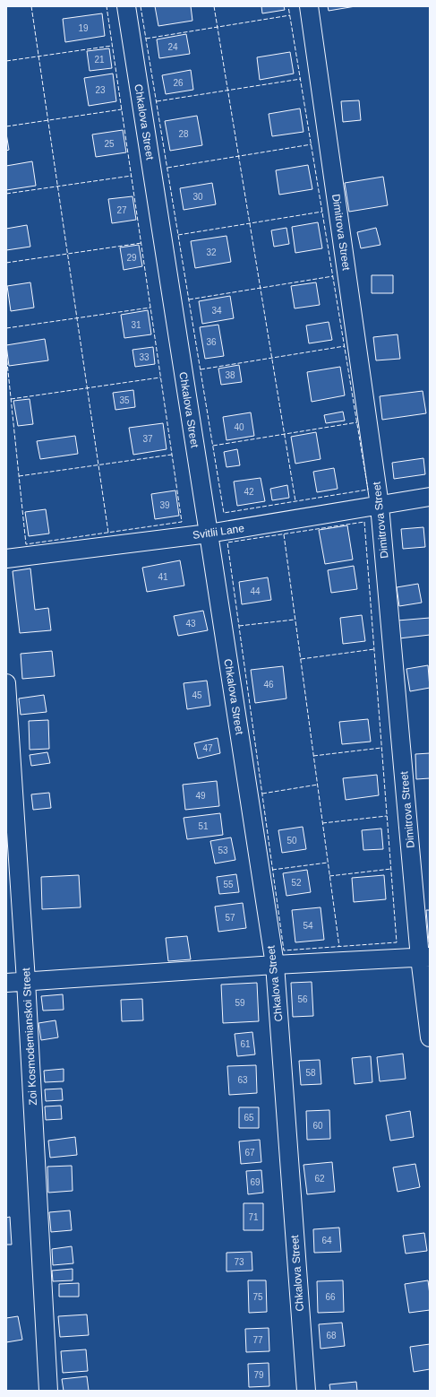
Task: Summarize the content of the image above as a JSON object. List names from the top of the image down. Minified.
{"streets":{"street":["Chkalova Street","Dimitrova Street","Svitlii Lane","Zoi Kosmodemianskoi Street"]},"crossings":[["Chkalova Street","Svitlii Lane"],["Dimitrova Street","Svitlii Lane"]],"house_numbers":["19","24","21","26","23","28","25","30","27","32","29","34","31","36","33","38","35","40","37","42","39","41","44","43","46","45","47","49","51","50","53","52","55","57","54","56","59","61","58","63","65","60","67","62","69","71","64","73","75","66","68","77","79"]}
